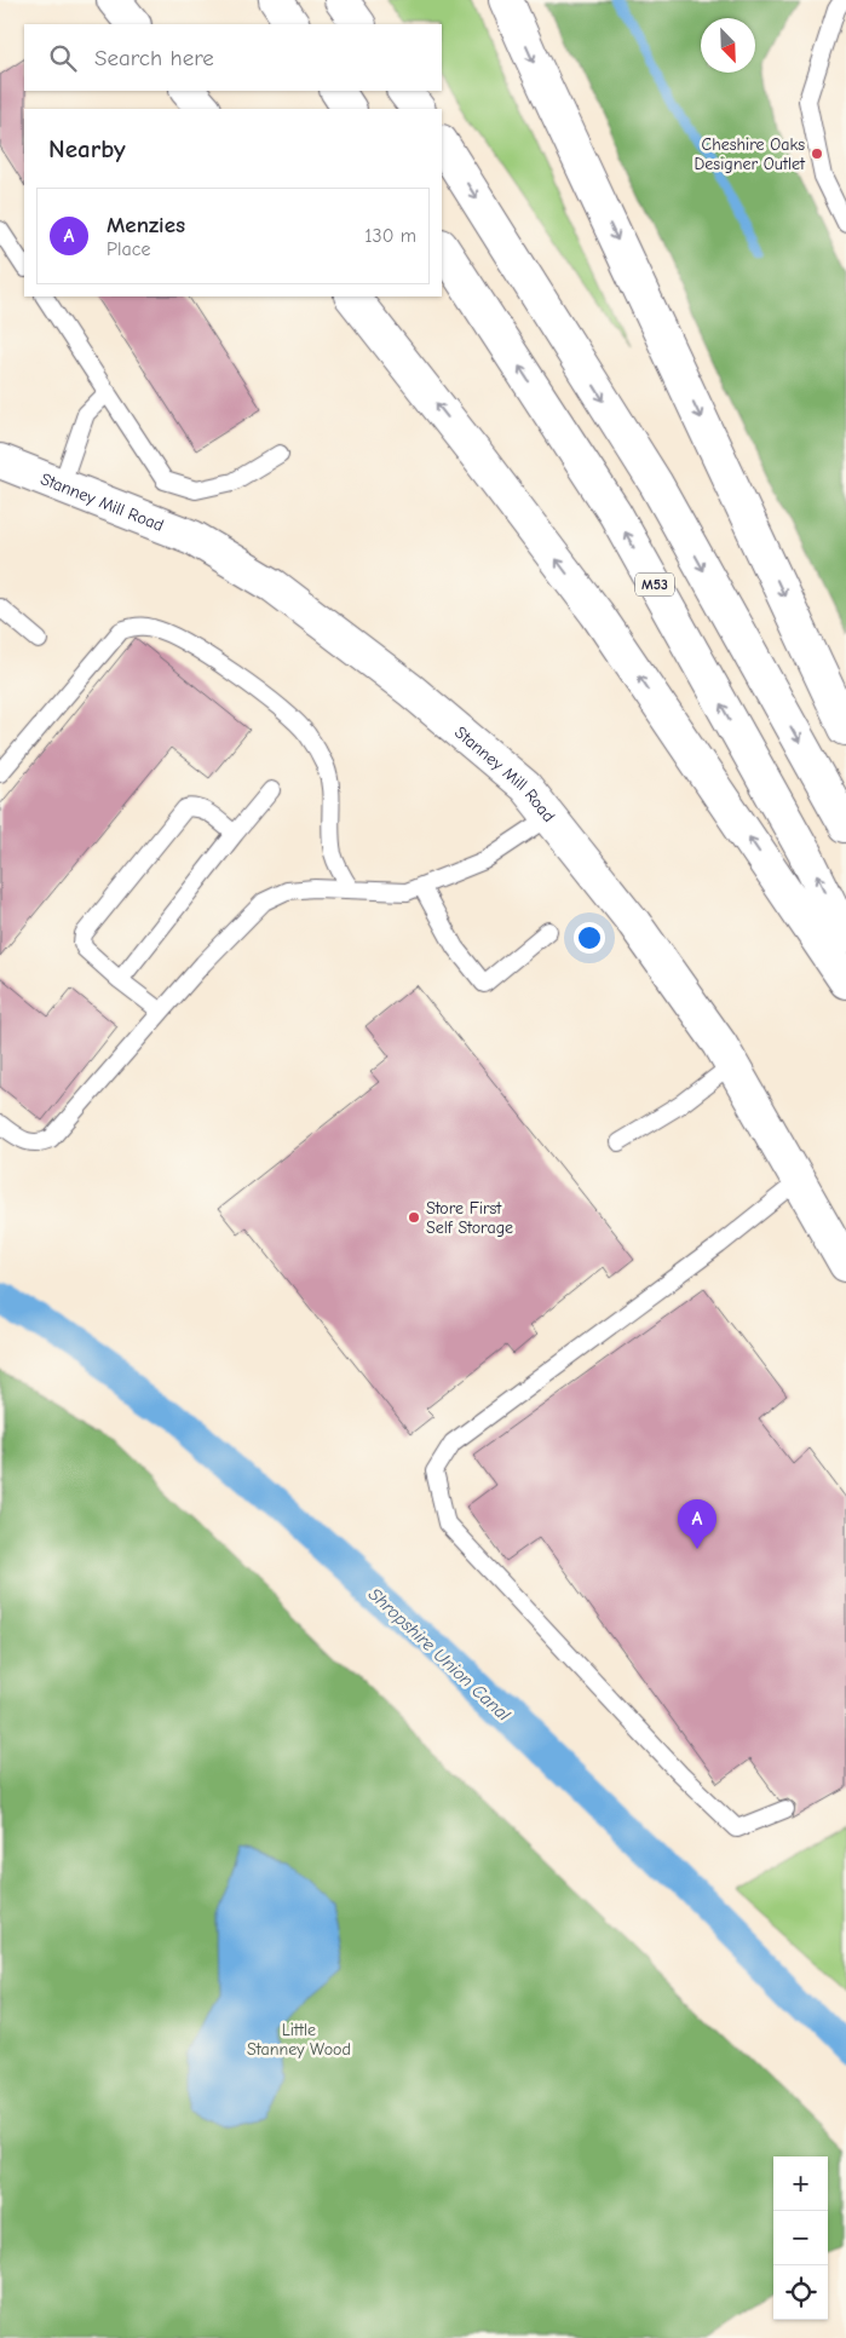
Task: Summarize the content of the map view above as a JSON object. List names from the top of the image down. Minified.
{"streets":{"main road":["Stanney Mill Road","M53"]},"water":["Shropshire Union Canal"],"parks":["Little Stanney Wood"],"places":["Cheshire Oaks Designer Outlet","Store First Self Storage"],"north":"bottom right","page":{"search":"Search here","heading":"Nearby","list":[{"mark":"A","name":"Menzies","note":"Place","value":"130 m"}],"pins":"A","map_buttons":["+","−"]}}
